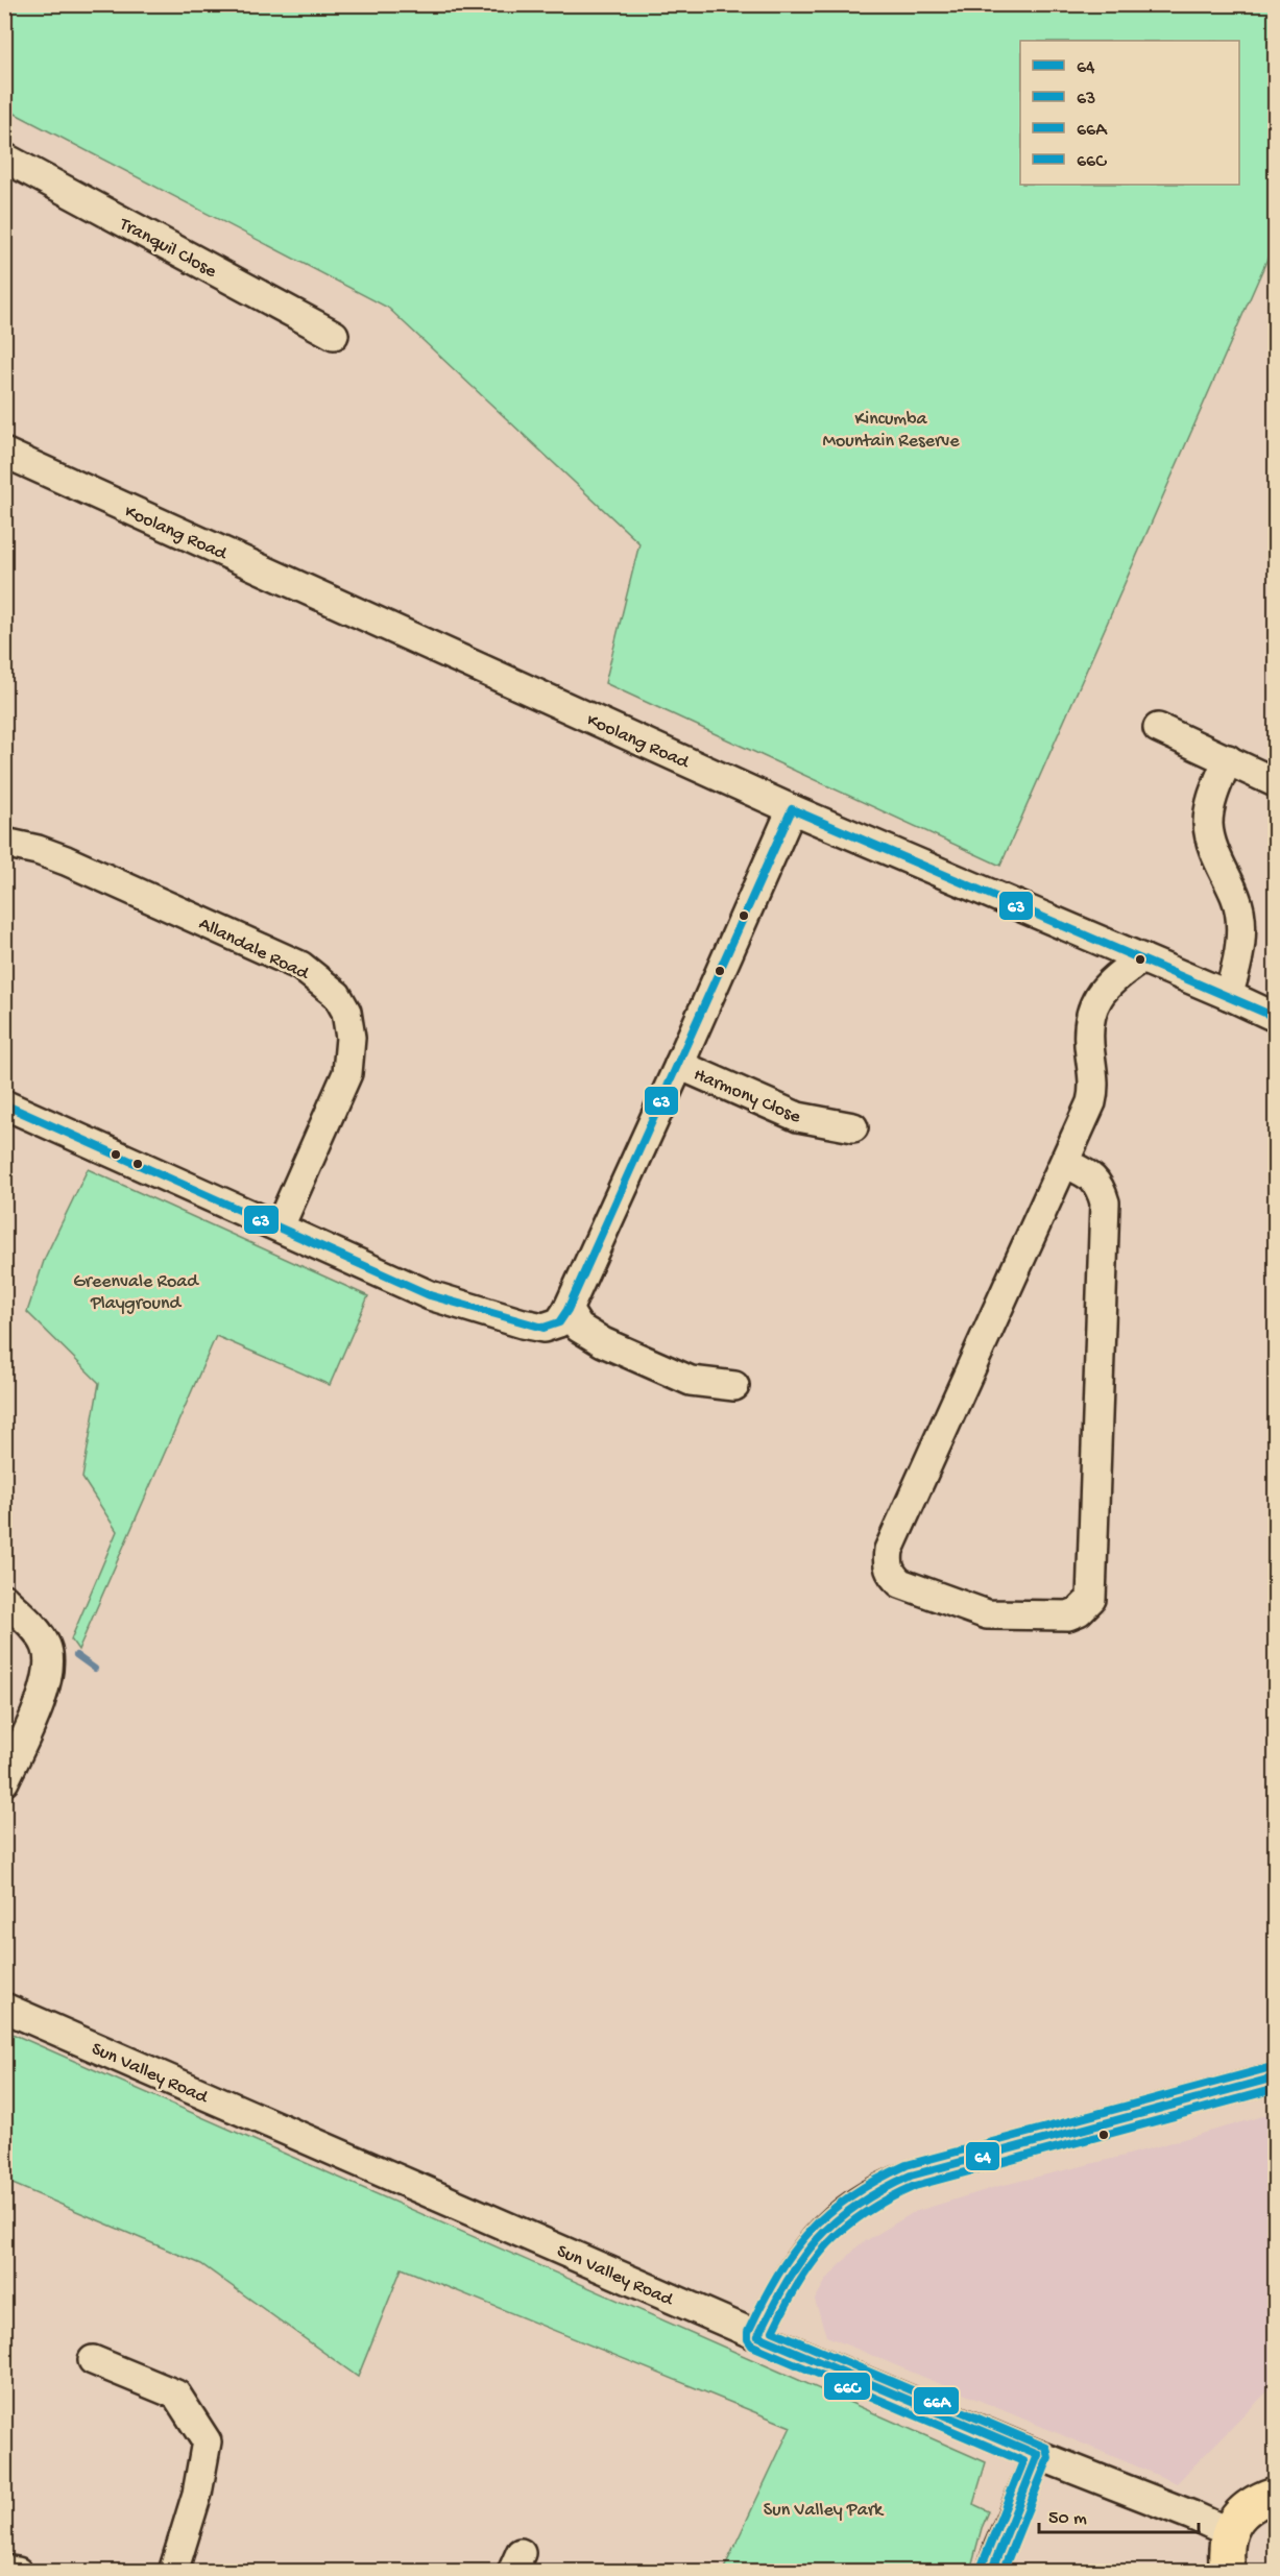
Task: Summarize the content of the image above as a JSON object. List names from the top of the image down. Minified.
{"streets":{"street":["Tranquil Close","Koolang Road","Allandale Road","Harmony Close","Sun Valley Road"]},"parks":["Kincumba Mountain Reserve","Greenvale Road Playground","Sun Valley Park"],"lines":["transit line 63","transit line 66C","transit line 64","transit line 66A"],"legend":["64","63","66A","66C"],"scale_bar":"50 m"}
